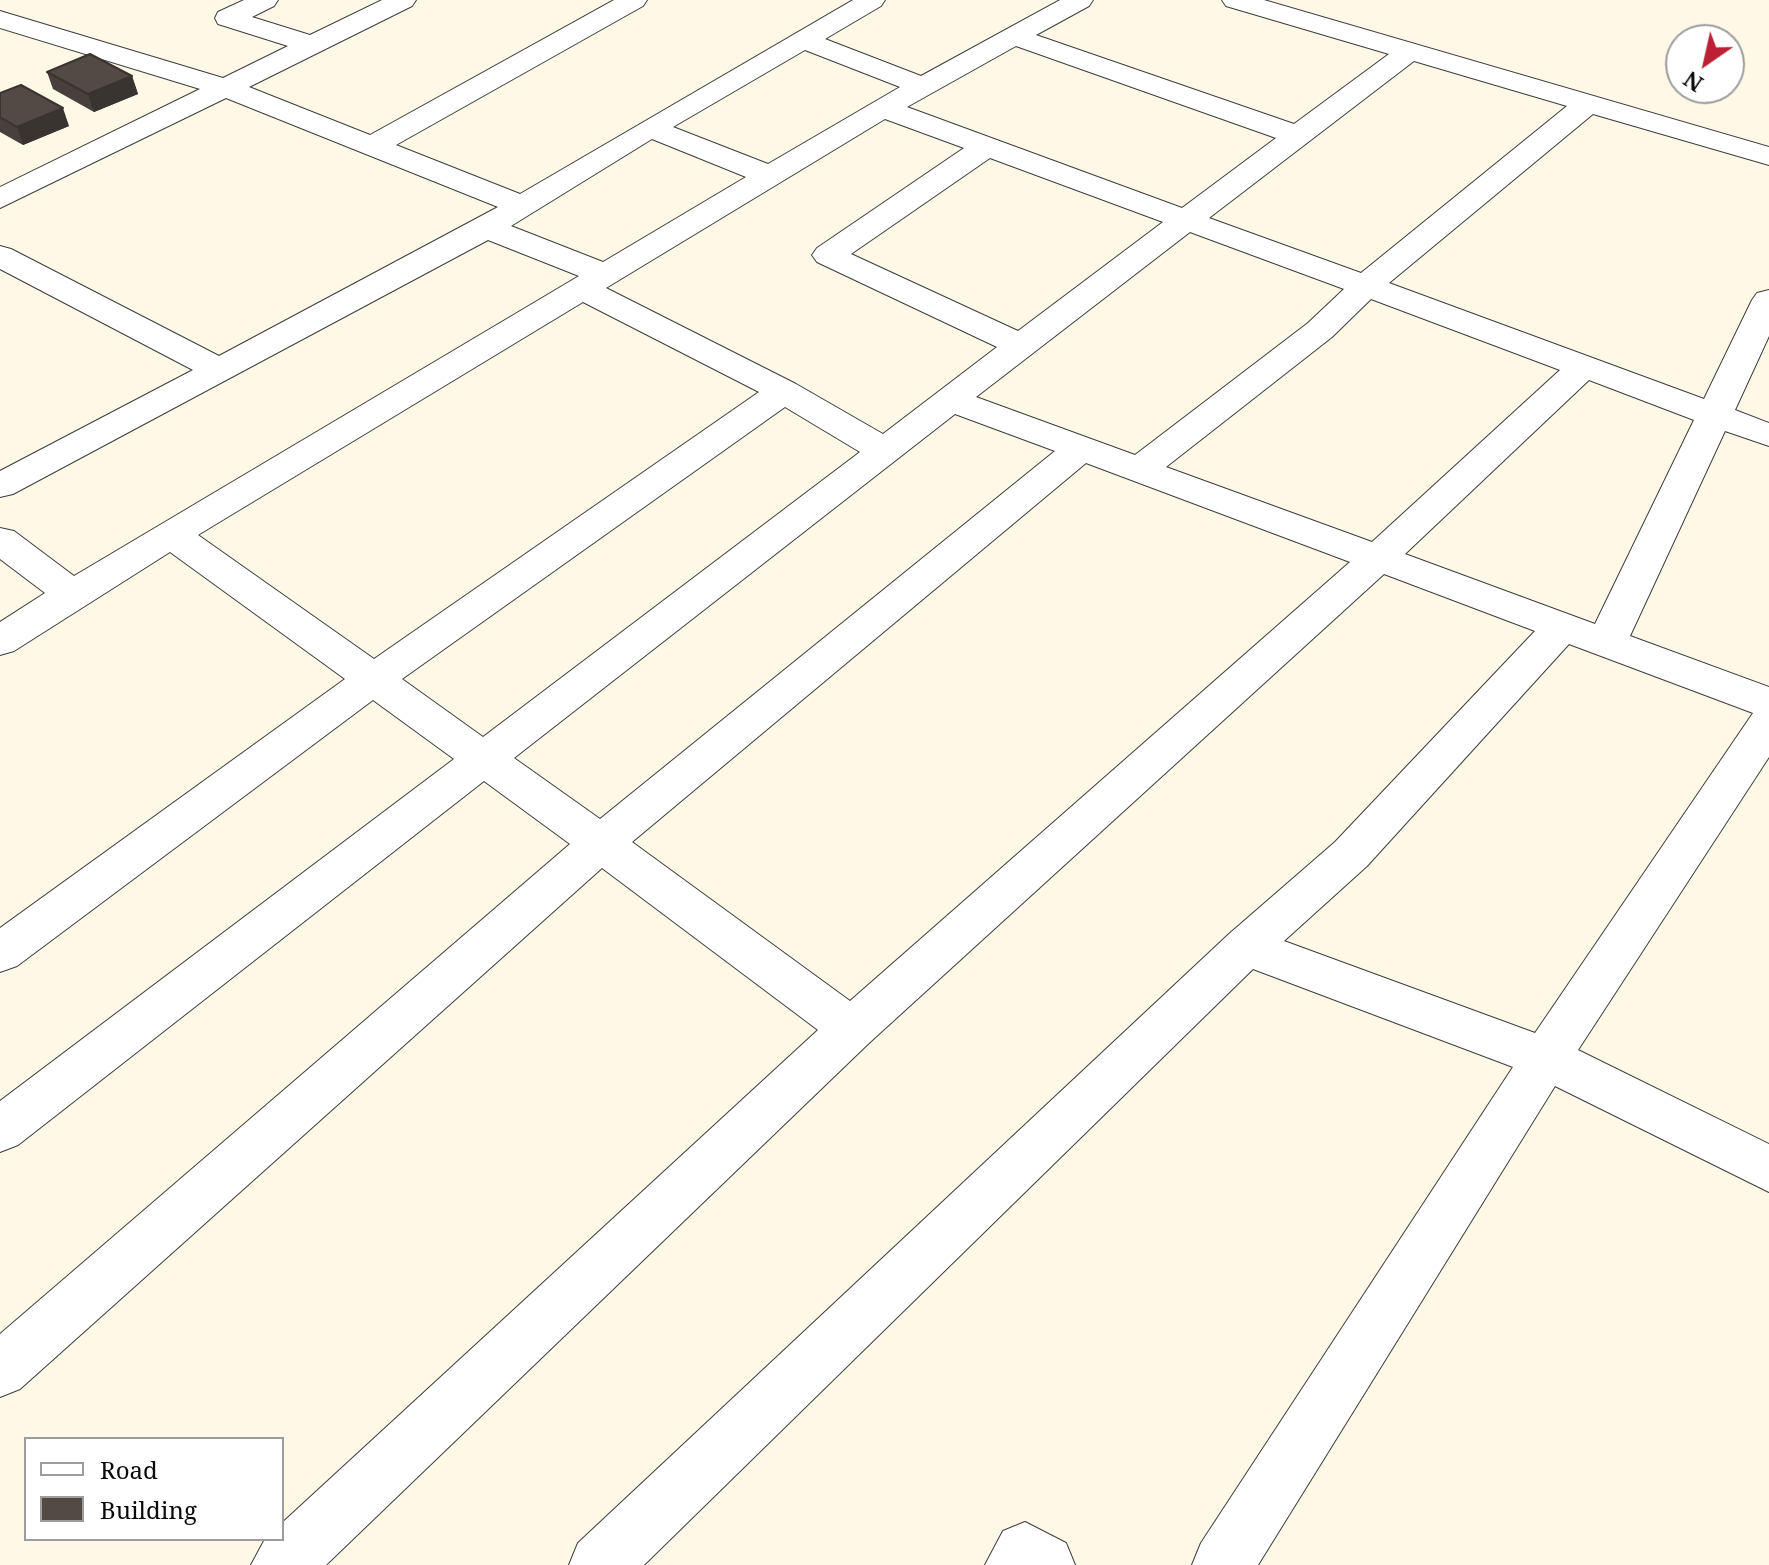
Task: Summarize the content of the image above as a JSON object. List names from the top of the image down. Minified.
{"legend":["Road","Building"],"north":"bottom left"}
